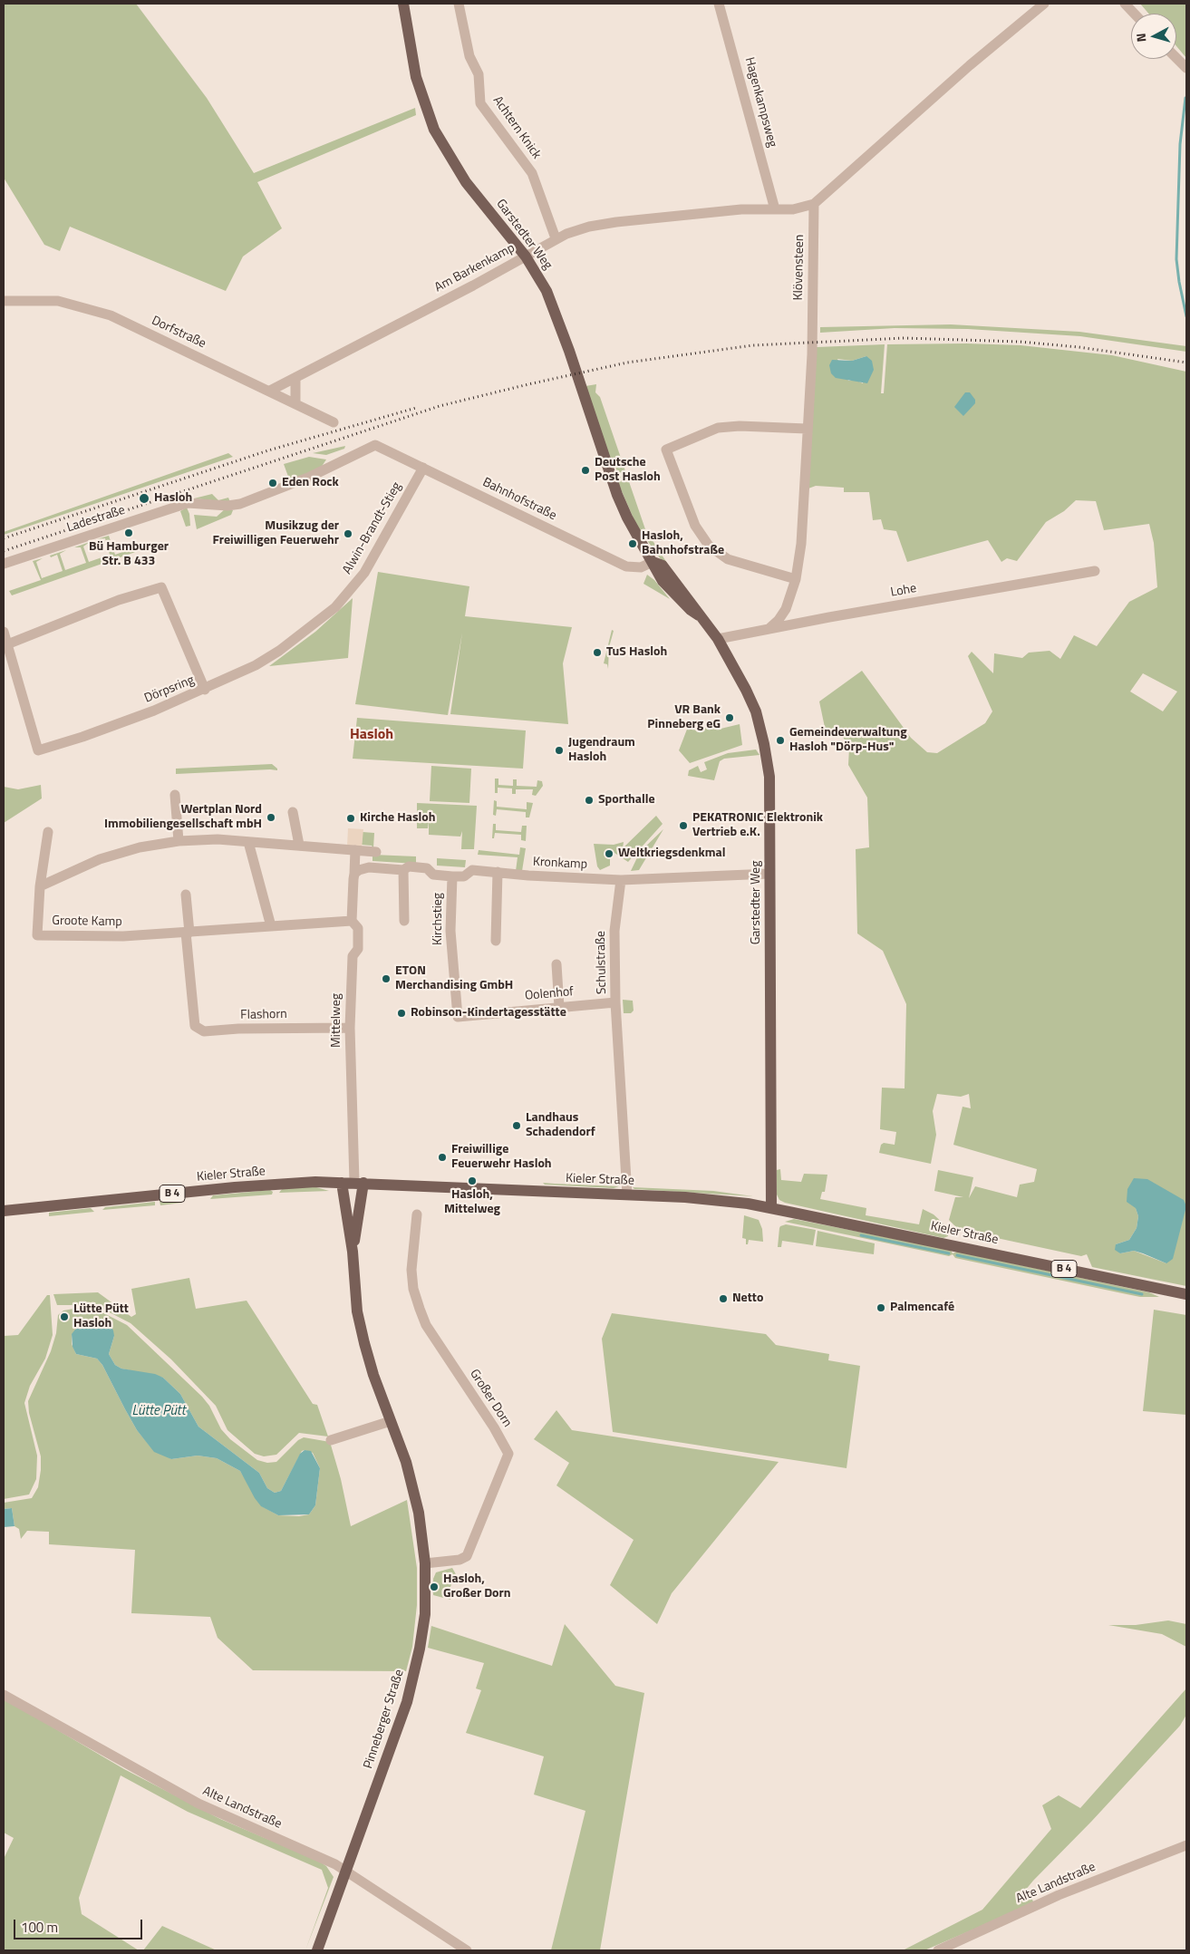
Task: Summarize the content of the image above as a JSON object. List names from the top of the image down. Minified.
{"streets":{"main road":["Garstedter Weg","Kieler Straße","B 4","Pinneberger Straße"],"street":["Hagenkampsweg","Achtern Knick","Klövensteen","Am Barkenkamp","Dorfstraße","Bahnhofstraße","Ladestraße","Alwin-Brandt-Stieg","Lohe","Dörpsring","Kronkamp","Kirchstieg","Groote Kamp","Schulstraße","Oolenhof","Flashorn","Mittelweg","Großer Dorn","Alte Landstraße"]},"crossings":[["Hagenkampsweg","Am Barkenkamp"],["Achtern Knick","Am Barkenkamp"],["Garstedter Weg","Am Barkenkamp"],["Garstedter Weg","Bahnhofstraße"],["Garstedter Weg","Lohe"],["Garstedter Weg","Kieler Straße"],["Klövensteen","Am Barkenkamp"],["Klövensteen","Lohe"],["Am Barkenkamp","Dorfstraße"],["Bahnhofstraße","Ladestraße"],["Bahnhofstraße","Alwin-Brandt-Stieg"],["Alwin-Brandt-Stieg","Dörpsring"],["Kronkamp","Kirchstieg"],["Kronkamp","Schulstraße"],["Kronkamp","Mittelweg"],["Kirchstieg","Oolenhof"],["Groote Kamp","Flashorn"],["Groote Kamp","Mittelweg"],["Schulstraße","Oolenhof"],["Schulstraße","Kieler Straße"],["Flashorn","Mittelweg"],["Mittelweg","Kieler Straße"],["Mittelweg","Pinneberger Straße"],["Kieler Straße","Pinneberger Straße"],["Großer Dorn","Pinneberger Straße"],["Pinneberger Straße","Alte Landstraße"]],"districts":["Hasloh"],"water":["Lütte Pütt"],"places":["Deutsche Post Hasloh","Eden Rock","Hasloh","Bü Hamburger Str. B 433","Musikzug der Freiwilligen Feuerwehr","Hasloh, Bahnhofstraße","TuS Hasloh","VR Bank Pinneberg eG","Gemeindeverwaltung Hasloh \"Dörp-Hus\"","Jugendraum Hasloh","Sporthalle","Wertplan Nord Immobiliengesellschaft mbH","Kirche Hasloh","PEKATRONIC Elektronik Vertrieb e.K.","Weltkriegsdenkmal","ETON Merchandising GmbH","Robinson-Kindertagesstätte","Landhaus Schadendorf","Freiwillige Feuerwehr Hasloh","Hasloh, Mittelweg","Netto","Palmencafé","Lütte Pütt Hasloh","Hasloh, Großer Dorn"],"scale_bar":"100 m","north":"left"}
